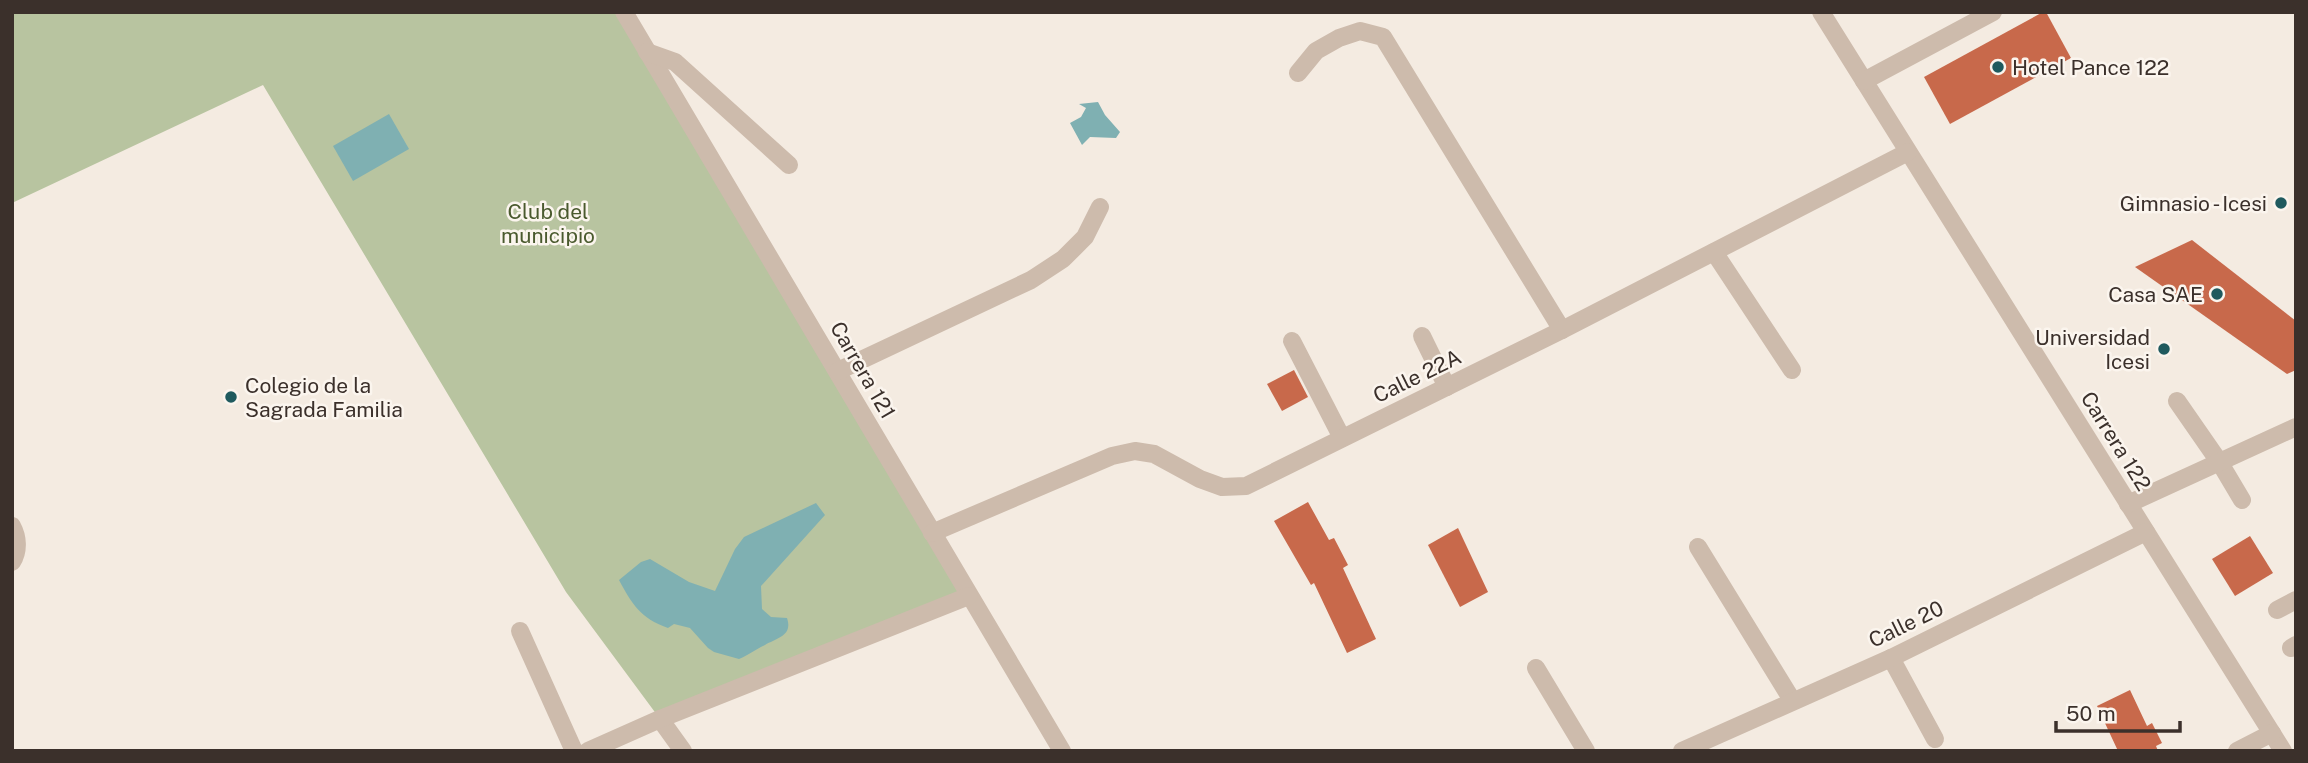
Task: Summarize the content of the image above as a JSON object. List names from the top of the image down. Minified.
{"streets":{"street":["Carrera 121","Calle 22A","Carrera 122","Calle 20"]},"crossings":[["Carrera 121","Calle 22A"],["Calle 22A","Carrera 122"],["Carrera 122","Calle 20"]],"parks":["Club del municipio"],"places":["Hotel Pance 122","Gimnasio - Icesi","Casa SAE","Universidad Icesi","Colegio de la Sagrada Familia"],"scale_bar":"50 m"}
